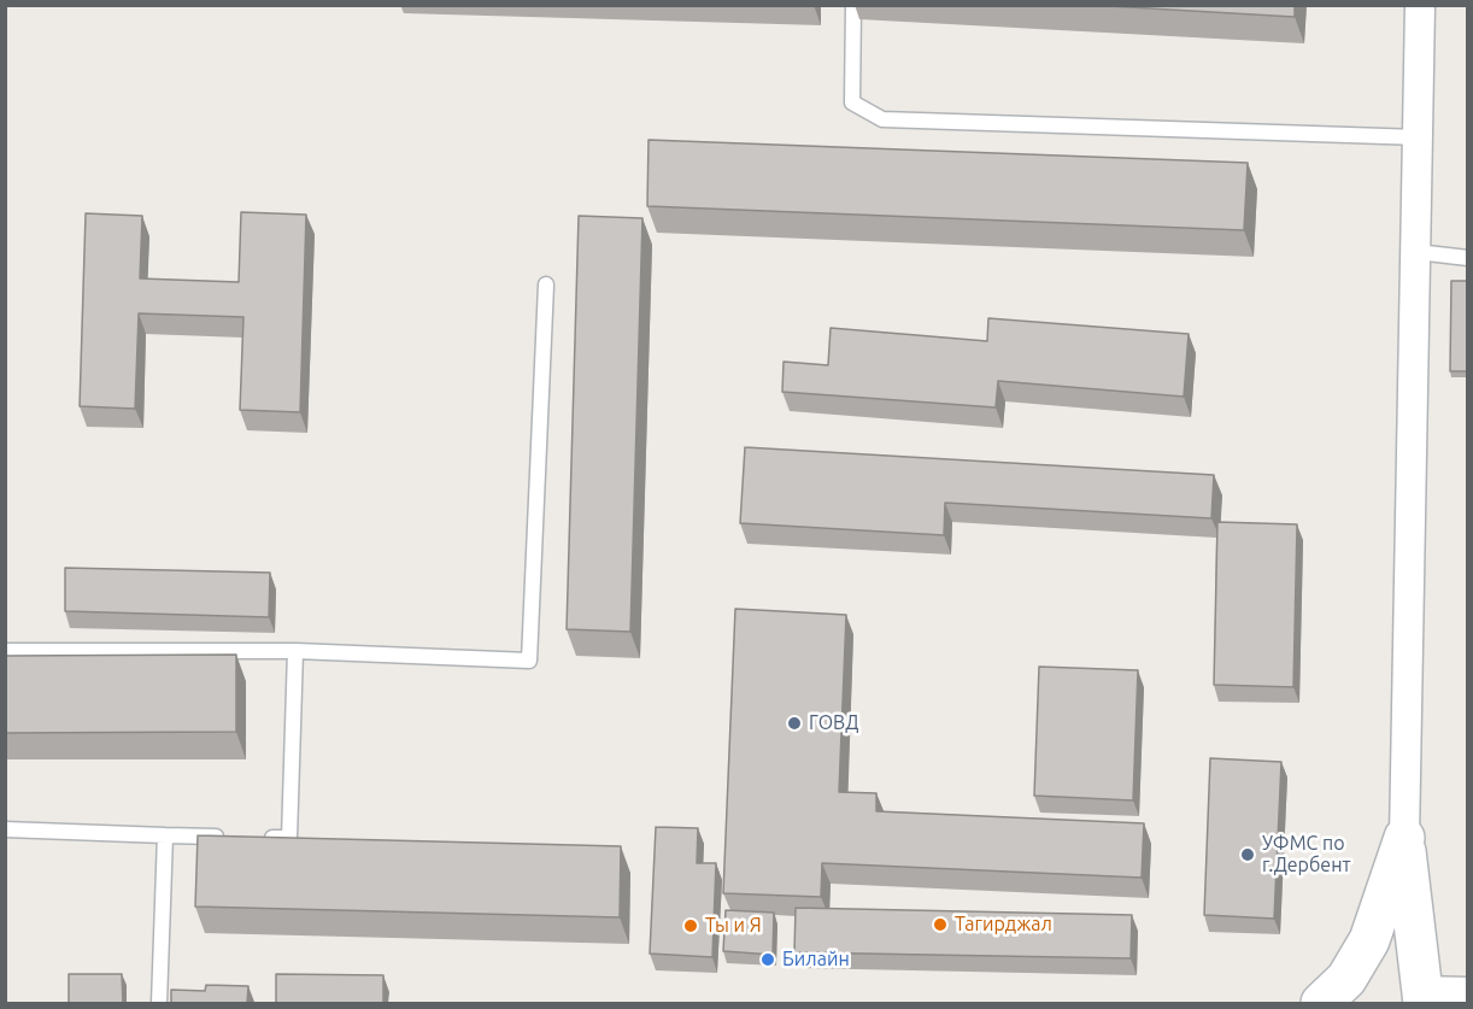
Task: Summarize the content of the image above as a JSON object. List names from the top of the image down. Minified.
{"places":["ГОВД","УФМС по г.Дербент","Тагирджал","Ты и Я","Билайн"]}
